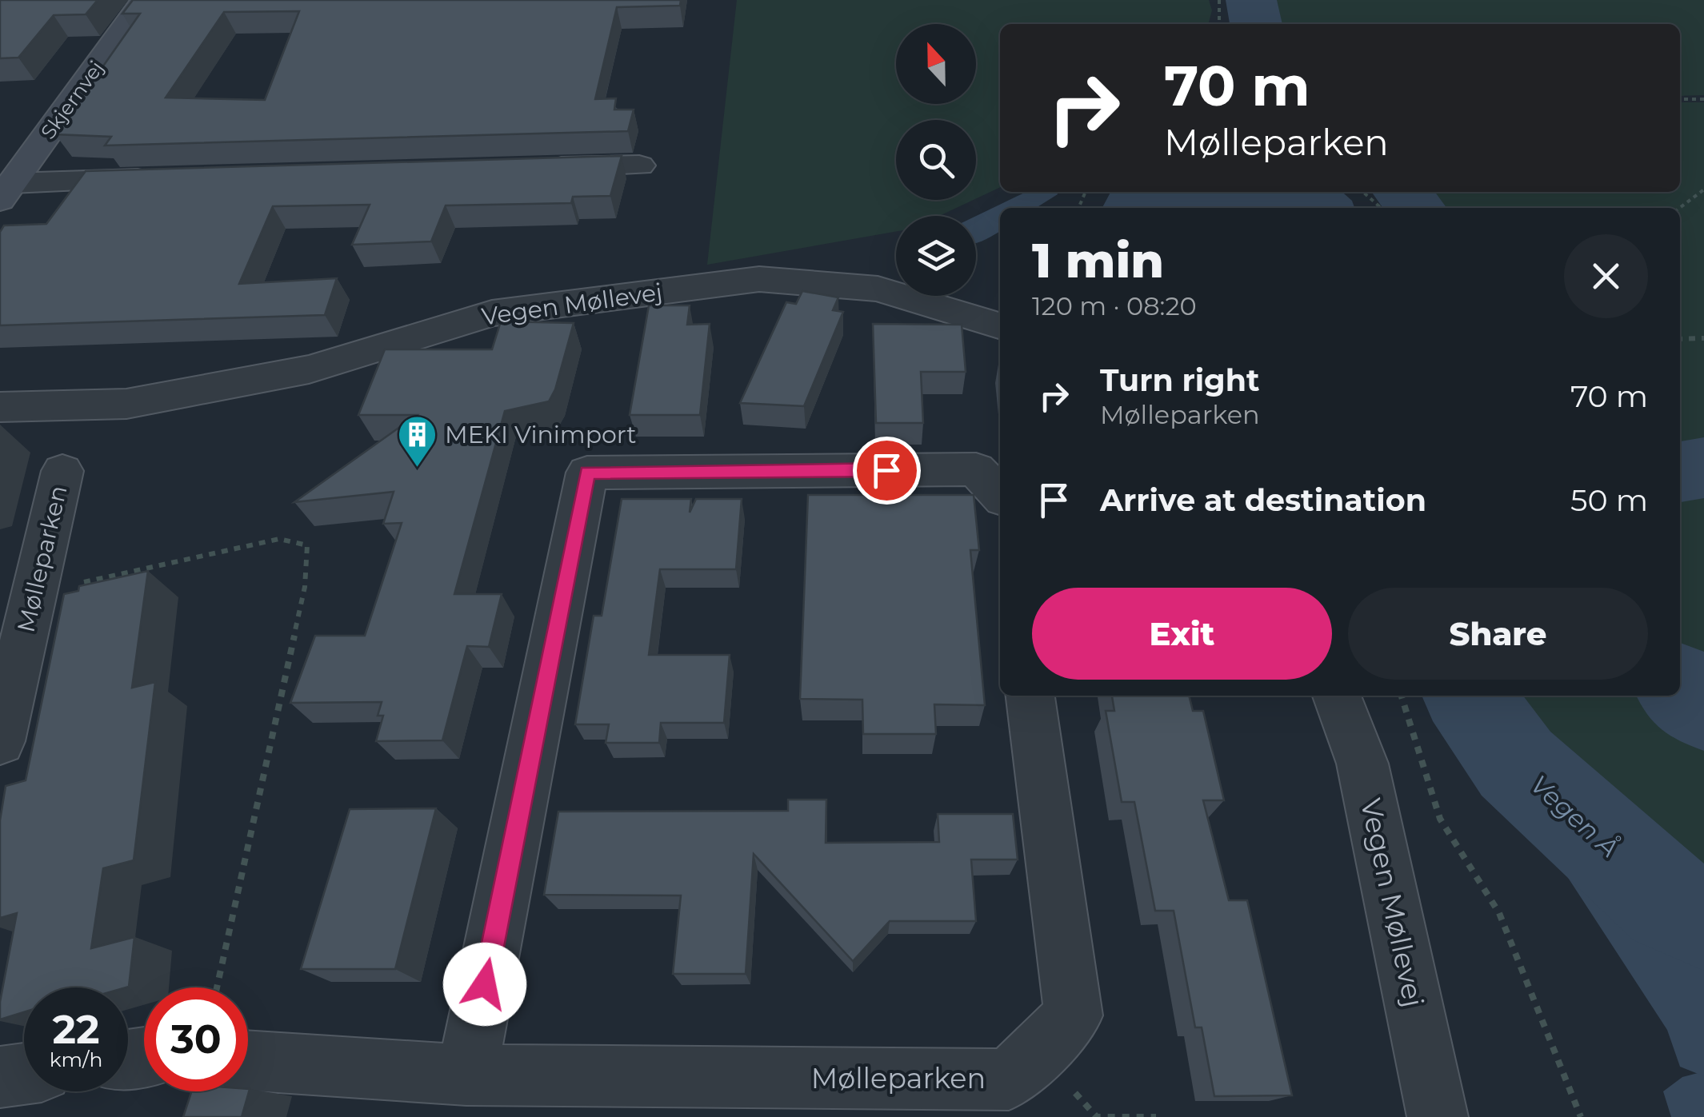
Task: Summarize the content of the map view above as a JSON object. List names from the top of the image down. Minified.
{"streets":{"street":["Skjernvej","Vegen Møllevej","Mølleparken"]},"water":["Vegen Å"],"places":{"building":["MEKI Vinimport"]},"north":"top","page":{"turn":["70 m","Mølleparken"],"heading":["1 min","120 m · 08:20"],"list":[{"name":"Turn right","note":"Mølleparken","value":"70 m"},{"name":"Arrive at destination","value":"50 m"}],"buttons":["Exit","Share"],"speed":"22 km/h","limit":"30"}}
